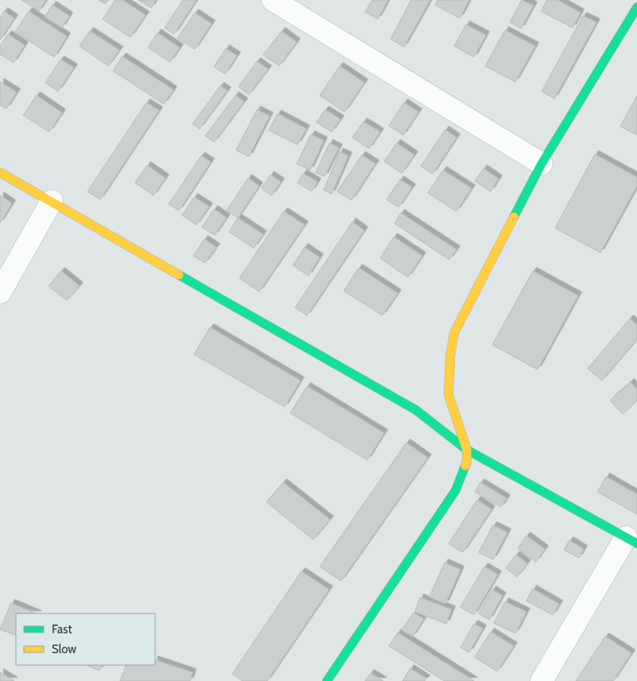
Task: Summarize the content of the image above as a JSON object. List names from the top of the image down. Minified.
{"legend":["Fast","Slow"]}
